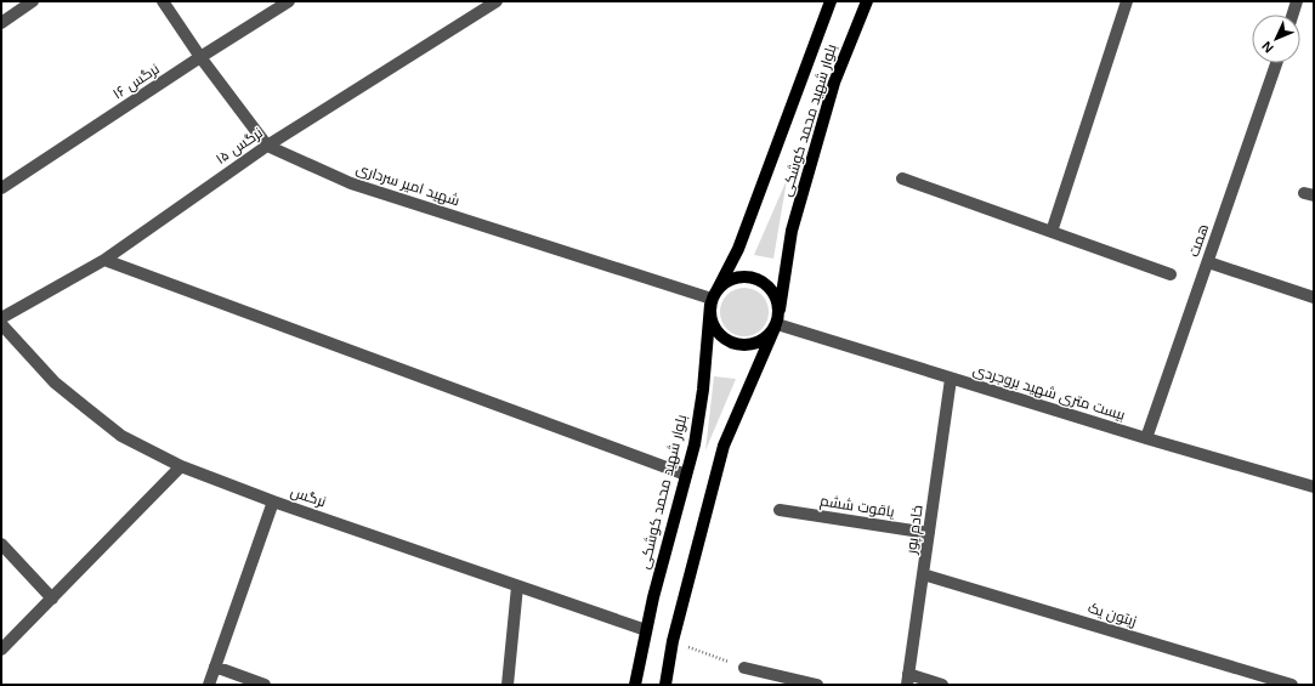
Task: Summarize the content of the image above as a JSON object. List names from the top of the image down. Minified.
{"streets":{"main road":["بلوار شهید محمد کوشکی"],"street":["نرگس ۱۶","نرگس ۱۵","شهید امیر سرداری","همت","بیست متری شهید بروجردی","نرگس","یاقوت ششم","خادم پور","زیتون یک"]},"crossings":[["نرگس ۱۶","شهید امیر سرداری"],["بلوار شهید محمد کوشکی","شهید امیر سرداری"],["بلوار شهید محمد کوشکی","بیست متری شهید بروجردی"],["بلوار شهید محمد کوشکی","نرگس"],["نرگس ۱۵","شهید امیر سرداری"],["همت","بیست متری شهید بروجردی"],["بیست متری شهید بروجردی","خادم پور"],["یاقوت ششم","خادم پور"],["خادم پور","زیتون یک"]],"north":"bottom left"}
